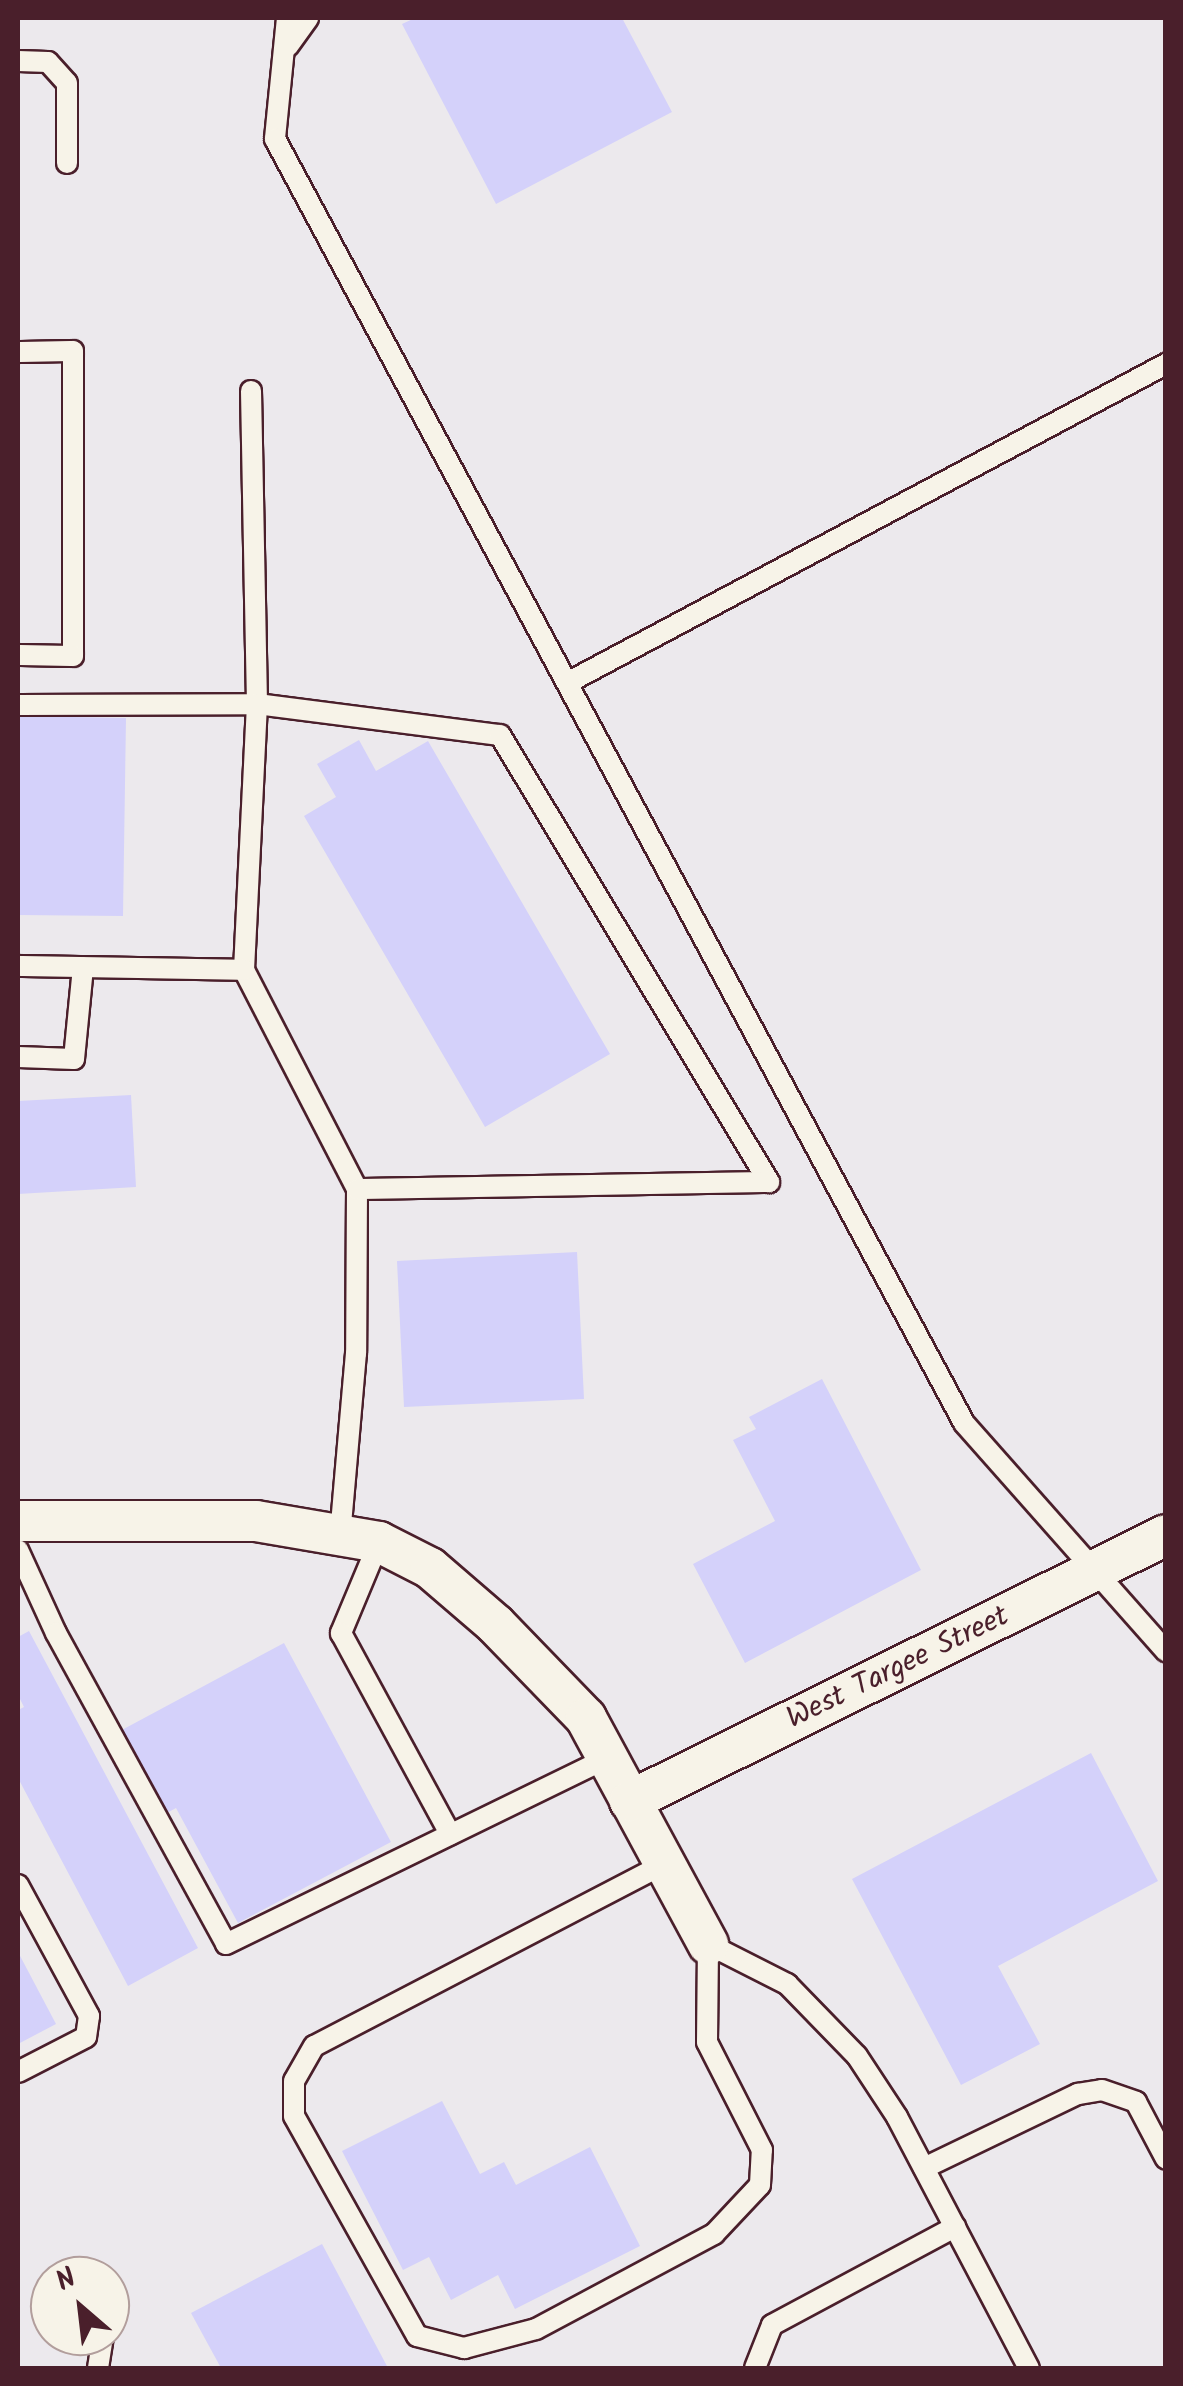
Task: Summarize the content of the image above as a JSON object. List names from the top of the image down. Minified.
{"streets":{"street":["West Targee Street"]},"north":"top left"}
